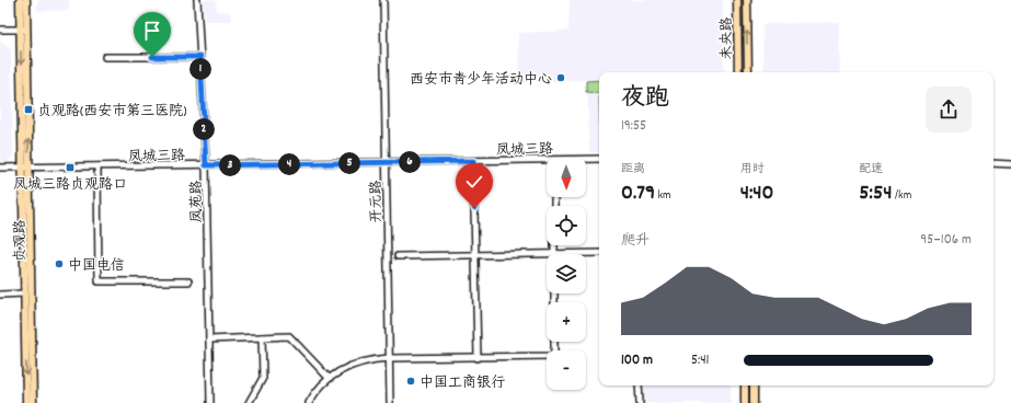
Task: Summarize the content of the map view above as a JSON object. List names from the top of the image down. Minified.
{"streets":{"main road":["未央路","贞观路"],"street":["凤城三路","凤苑路","开元路"]},"crossings":[["凤城三路","凤苑路"],["凤城三路","开元路"],["凤城三路","贞观路"]],"places":{"other":["西安市青少年活动中心","中国电信","中国工商银行"],"transit":["贞观路(西安市第三医院)","凤城三路贞观路口"]},"north":"bottom","page":{"pins":["1","2","6","5","4","3"],"heading":["夜跑","19:55"],"stats":[["距离","0.79 km"],["用时","4:40"],["配速","5:54 /km"]],"map_buttons":["+","−"],"chart":["爬升","95–106 m"],"list":[{"name":"100 m","note":"5:41"}]}}
